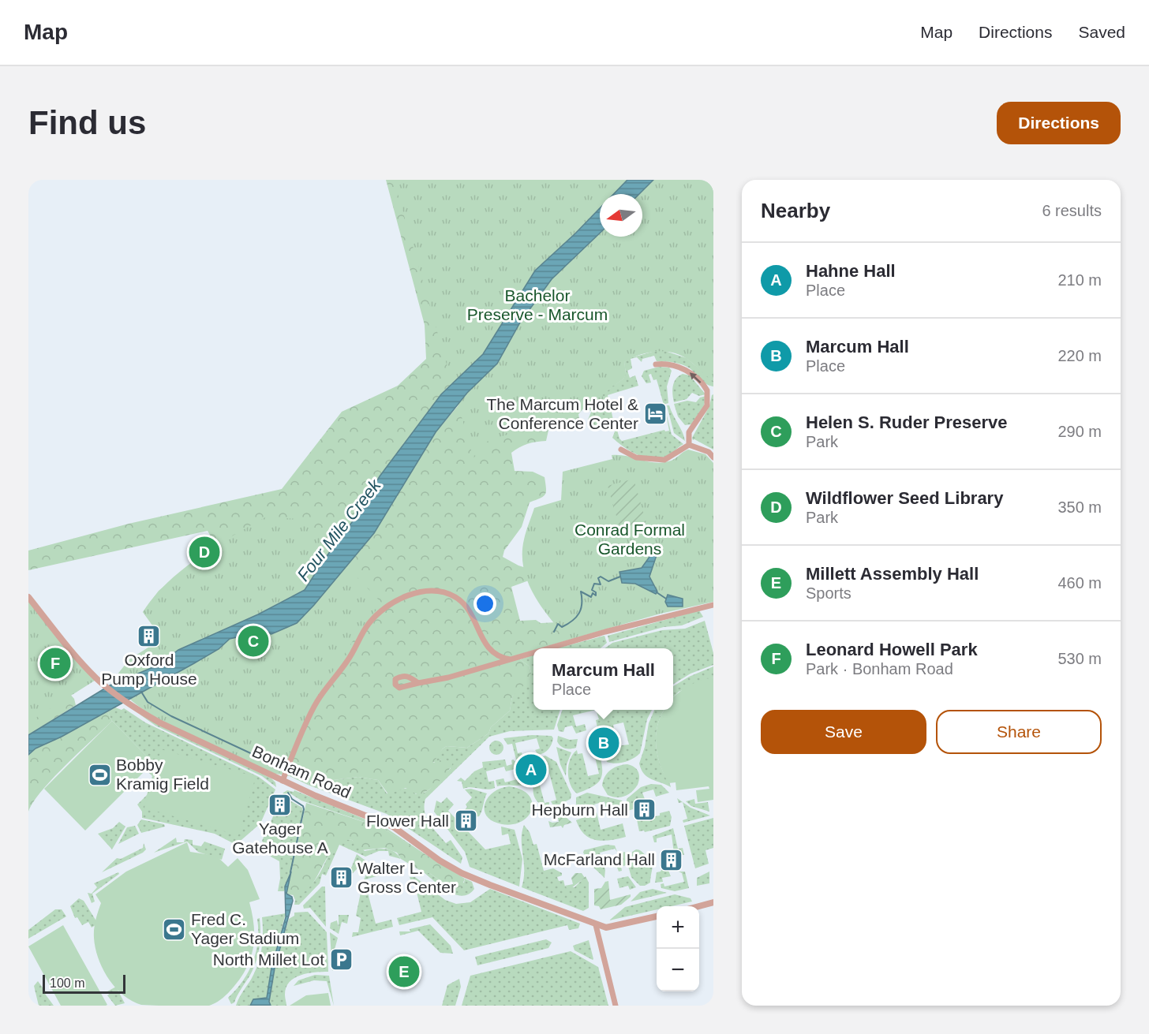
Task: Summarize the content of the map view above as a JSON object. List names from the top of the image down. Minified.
{"streets":{"street":["Bonham Road"]},"water":["Four Mile Creek"],"parks":["Bachelor Preserve - Marcum","Conrad Formal Gardens"],"places":{"hotel":["The Marcum Hotel & Conference Center"],"building":["Oxford Pump House","Yager Gatehouse A","Hepburn Hall","Flower Hall","McFarland Hall","Walter L. Gross Center"],"sports":["Bobby Kramig Field","Fred C. Yager Stadium"],"parking":["North Millet Lot"]},"scale_bar":"100 m","north":"left","page":{"header":"Map","nav":["Map","Directions","Saved"],"buttons":["Directions",["Save","Share"]],"title":"Find us","heading":["Nearby","6 results"],"list":[{"mark":"A","name":"Hahne Hall","note":"Place","value":"210 m"},{"mark":"B","name":"Marcum Hall","note":"Place","value":"220 m"},{"mark":"C","name":"Helen S. Ruder Preserve","note":"Park","value":"290 m"},{"mark":"D","name":"Wildflower Seed Library","note":"Park","value":"350 m"},{"mark":"E","name":"Millett Assembly Hall","note":"Sports","value":"460 m"},{"mark":"F","name":"Leonard Howell Park","note":"Park · Bonham Road","value":"530 m"}],"pins":["D","C","F","B","A","E"],"popup":["Marcum Hall","Place"],"map_buttons":["+","−"],"scale":"100 m"}}
